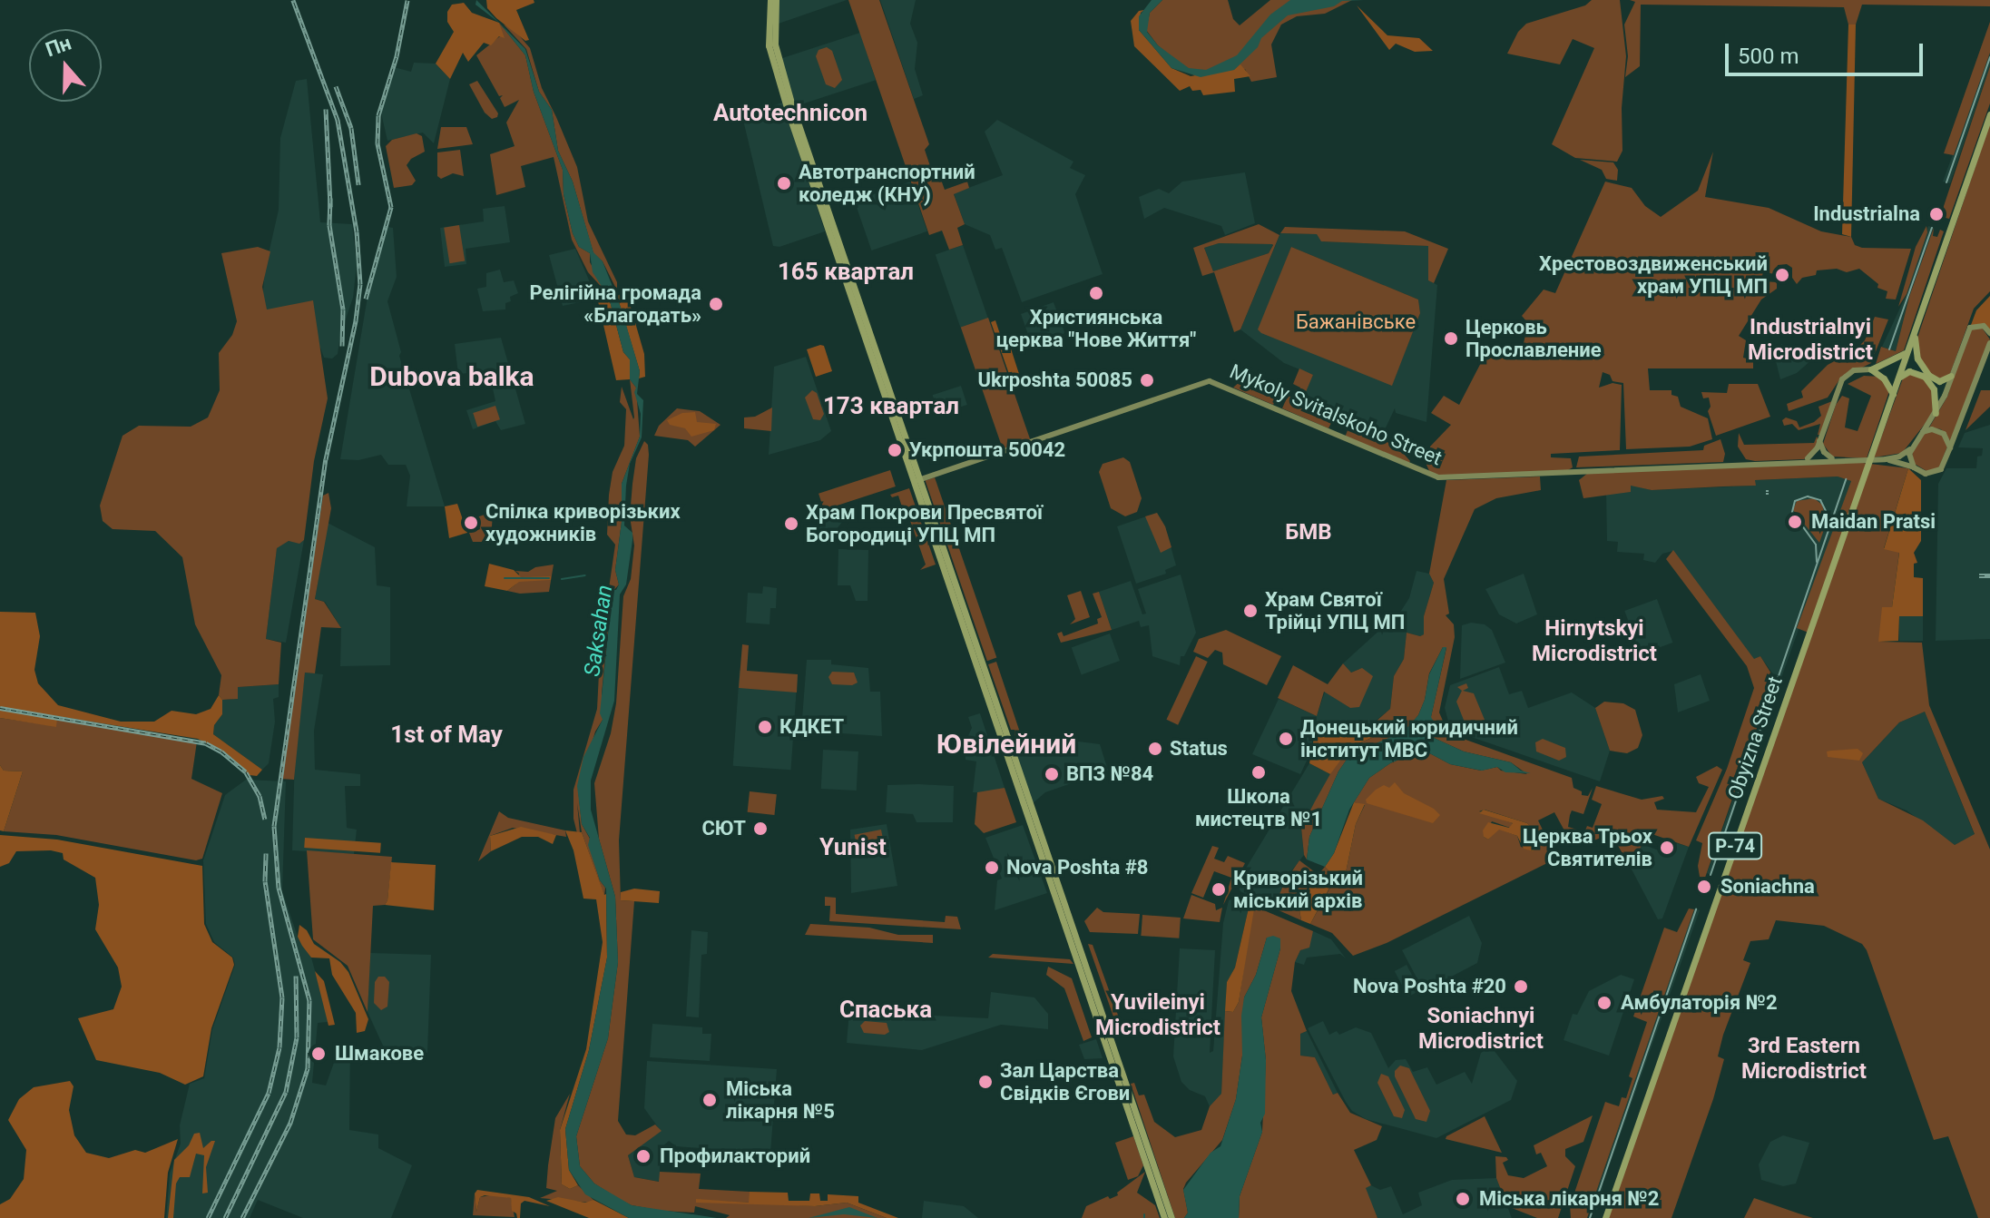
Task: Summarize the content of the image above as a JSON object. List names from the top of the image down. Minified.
{"streets":{"main road":["Mykoly Svitalskoho Street","Obyizna Street","Р-74"]},"crossings":[["Obyizna Street","Р-74"]],"districts":["Autotechnicon","165 квартал","Industrialnyi Microdistrict","Dubova balka","173 квартал","БМВ","Hirnytskyi Microdistrict","1st of May","Ювілейний","Yunist","Yuvileinyi Microdistrict","Спаська","Soniachnyi Microdistrict","3rd Eastern Microdistrict"],"water":["Saksahan"],"parks":["Бажанівське"],"places":["Автотранспортний коледж (КНУ)","Industrialna","Хрестовоздвиженський храм УПЦ МП","Християнська церква \"Нове Життя\"","Релігійна громада «Благодать»","Церковь Прославление","Ukrposhta 50085","Укрпошта 50042","Maidan Pratsi","Спілка криворізьких художників","Храм Покрови Пресвятої Богородиці УПЦ МП","Храм Святої Трійці УПЦ МП","КДКЕТ","Донецький юридичний інститут МВС","Status","Школа мистецтв №1","ВПЗ №84","СЮТ","Церква Трьох Святителів","Nova Poshta #8","Soniachna","Криворізький міський архів","Nova Poshta #20","Амбулаторія №2","Шмакове","Зал Царства Свідків Єгови","Міська лікарня №5","Профилакторий","Міська лікарня №2"],"scale_bar":"500 m","north":"top"}
